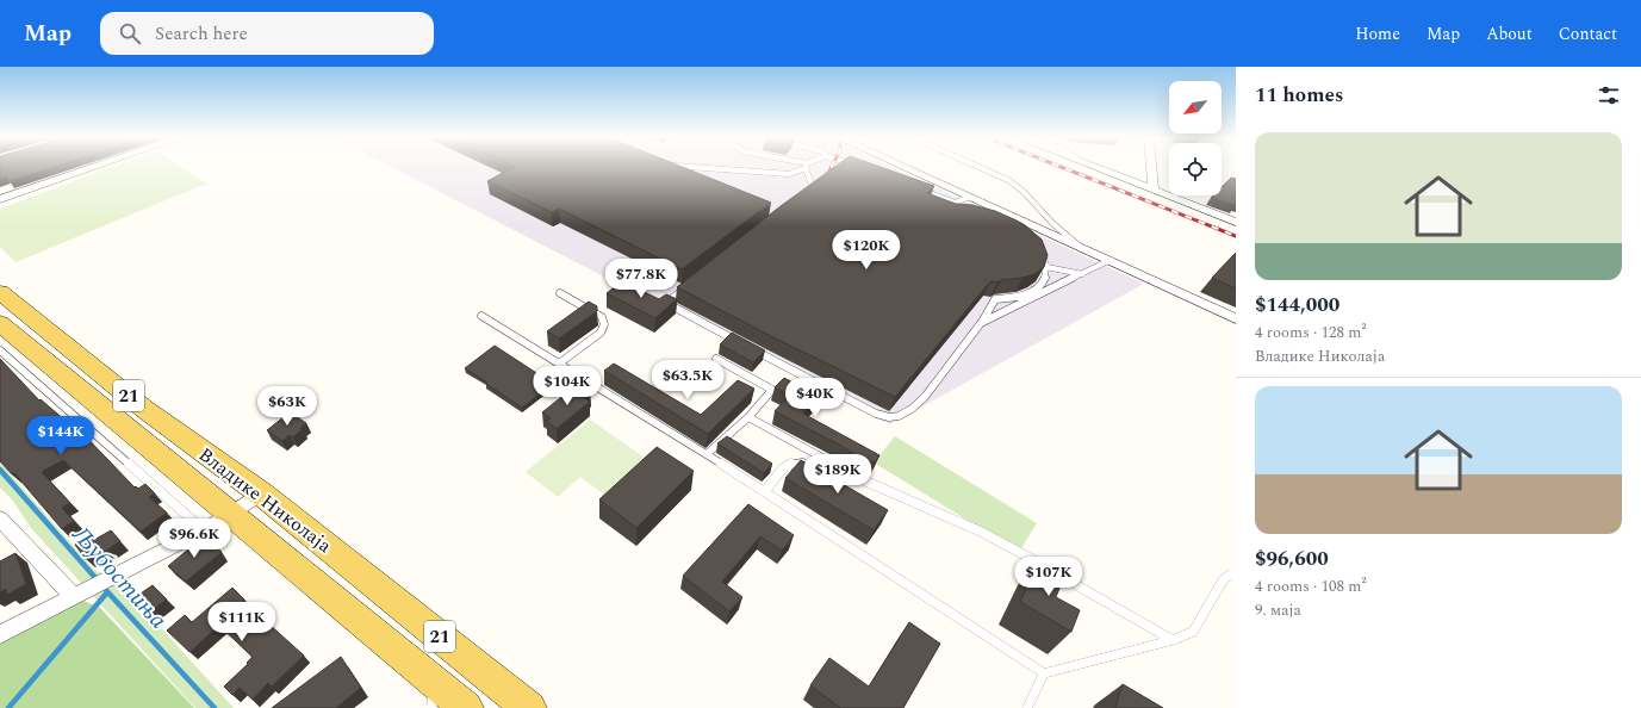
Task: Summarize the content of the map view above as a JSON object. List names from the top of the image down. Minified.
{"streets":{"main road":["21","Владике Николаја"]},"water":["Љубостиња"],"north":"bottom left","page":{"header":"Map","search":"Search here","nav":["Home","Map","About","Contact"],"heading":"11 homes","list":[{"name":"$144,000","note":"4 rooms · 128 m² · Владике Николаја"},{"name":"$96,600","note":"4 rooms · 108 m² · 9. маја"}],"price":["$120K","$77.8K","$63.5K","$104K","$40K","$63K","$144K","$189K","$96.6K","$107K","$111K"]}}
